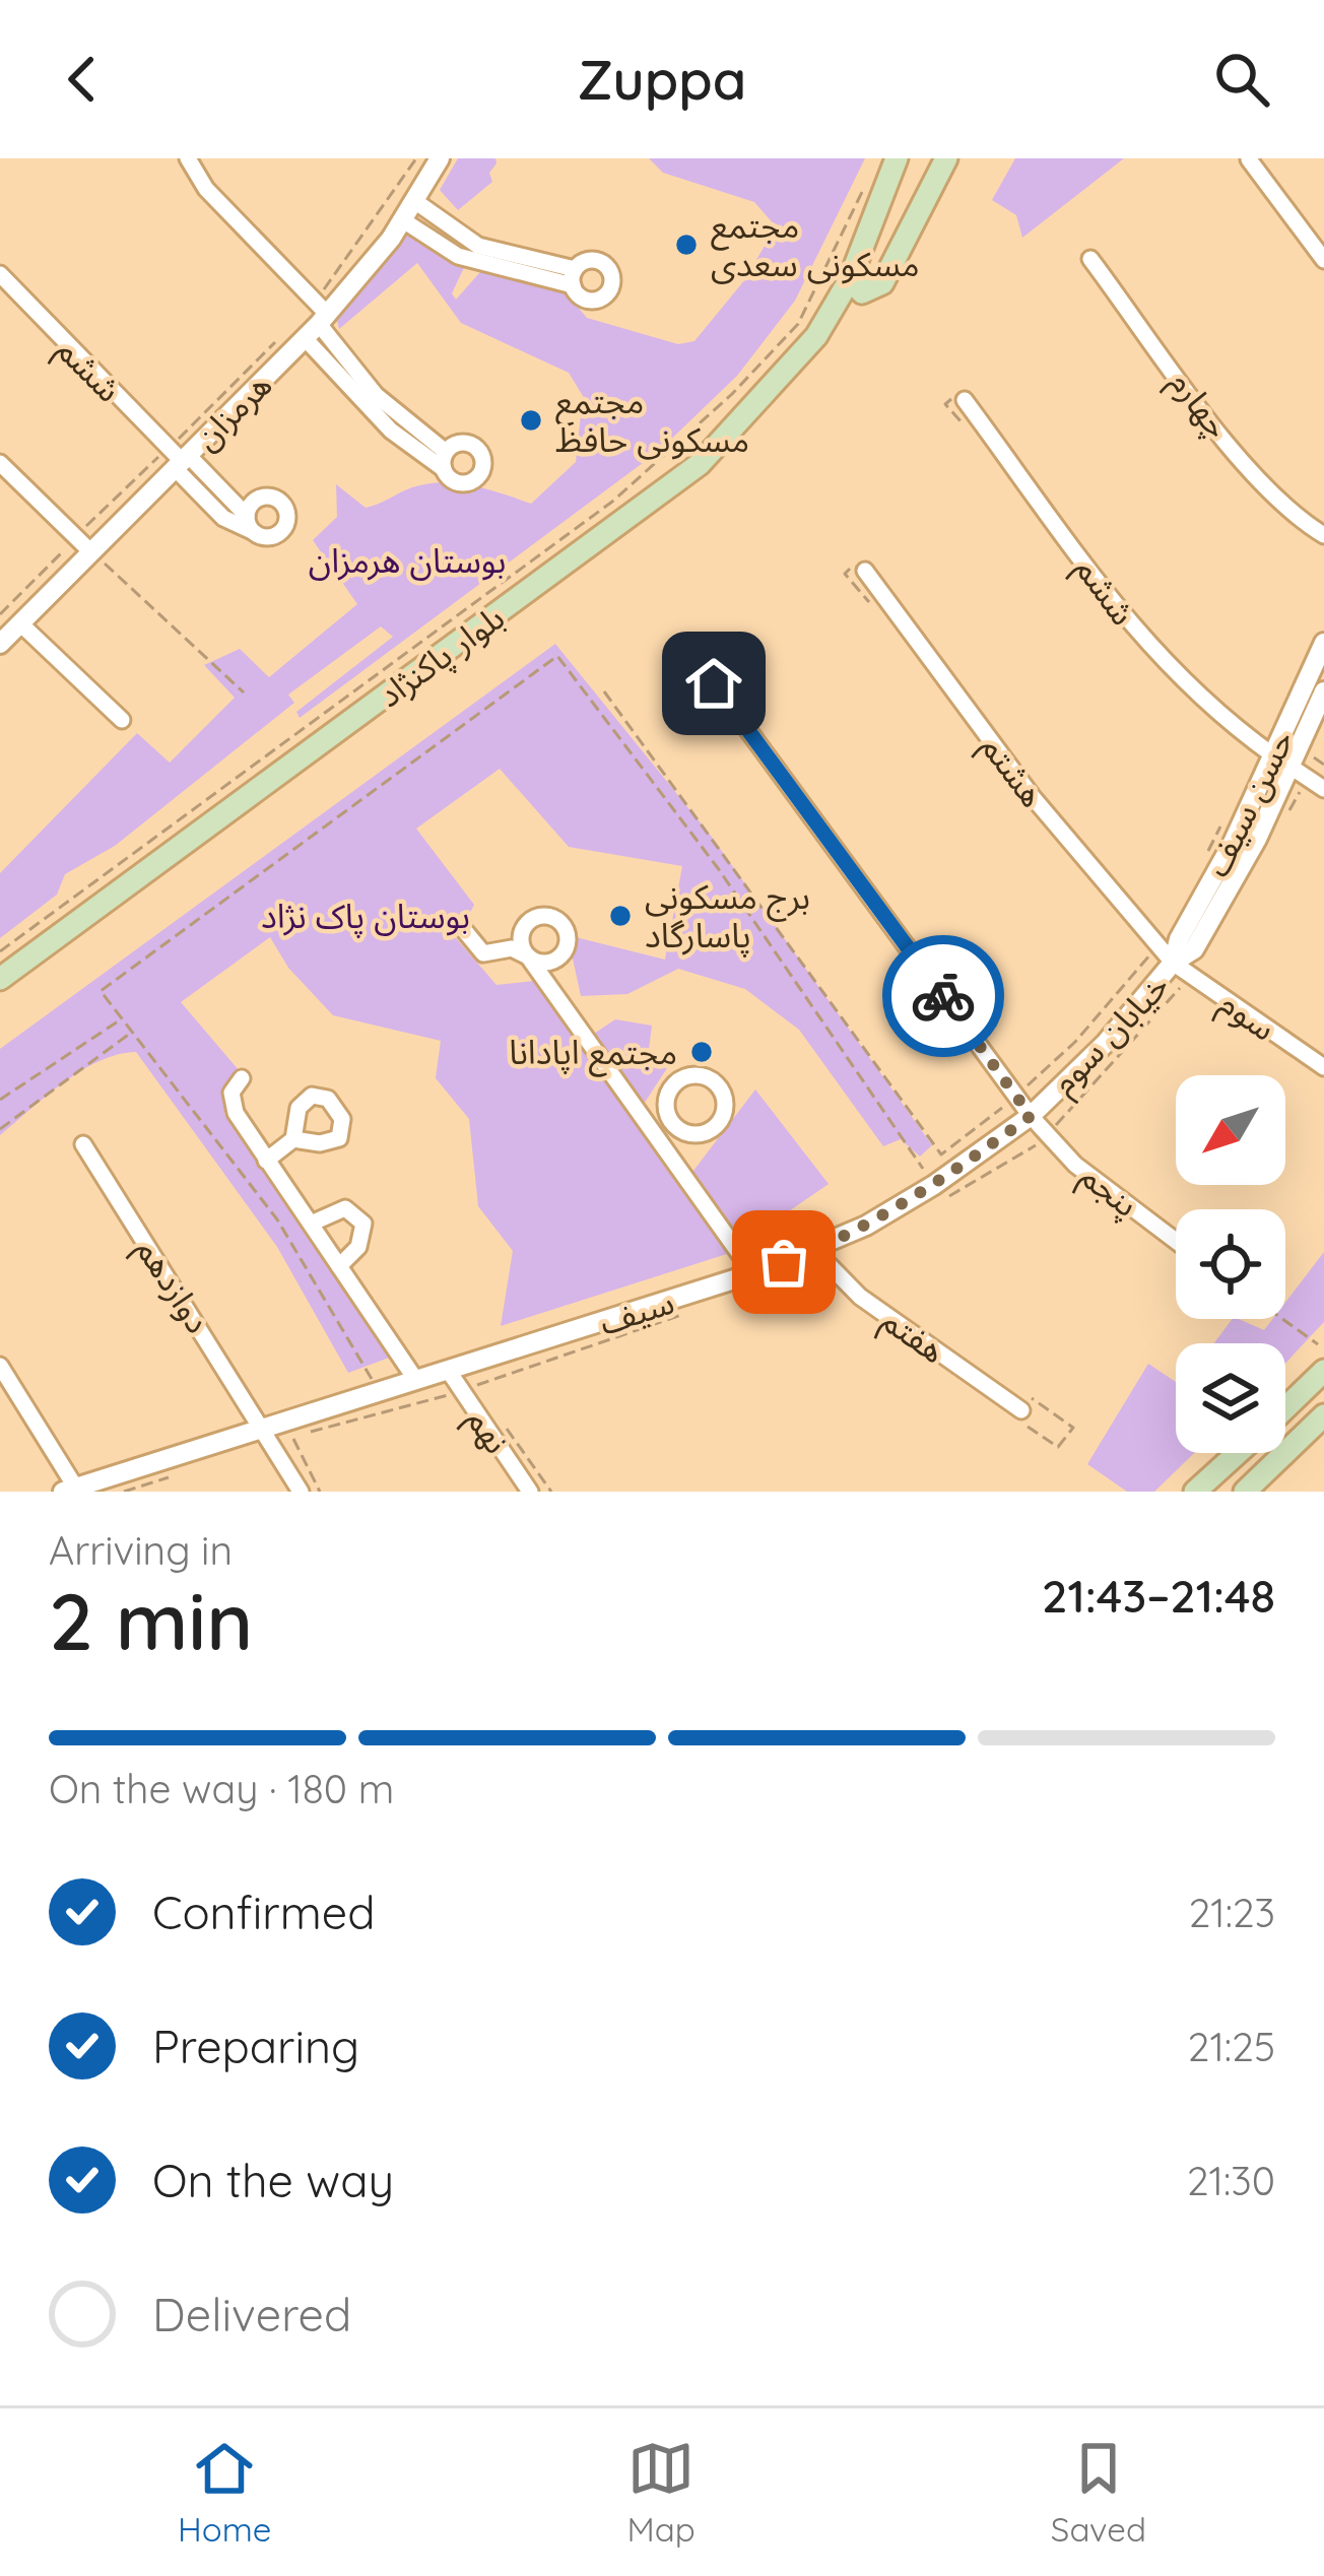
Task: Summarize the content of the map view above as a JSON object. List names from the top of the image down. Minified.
{"streets":{"main road":["بلوار پاکنژاد"],"street":["ششم","چهارم","هرمزان","هشتم","حسن سیف","سوم","پنجم","دوازدهم","سیف","هفتم","نهم"],"path":["خیابان سوم"]},"crossings":[["ششم","هرمزان"],["ششم","حسن سیف"],["هشتم","حسن سیف"],["هشتم","سوم"],["هشتم","سیف"],["حسن سیف","سوم"],["حسن سیف","سیف"],["سوم","سیف"],["پنجم","سیف"],["دوازدهم","سیف"],["سیف","هفتم"],["سیف","نهم"]],"parks":["بوستان هرمزان","بوستان پاک نژاد"],"places":["مجتمع مسکونی سعدی","مجتمع مسکونی حافظ","برج مسکونی پاسارگاد","مجتمع اپادانا"],"north":"bottom left","page":{"header":"Zuppa","heading":["2 min","Arriving in","21:43–21:48"],"bar":"On the way · 180 m","list":[["Confirmed","21:23"],["Preparing","21:25"],["On the way","21:30"],"Delivered"],"tabs":["Home","Map","Saved"]}}
